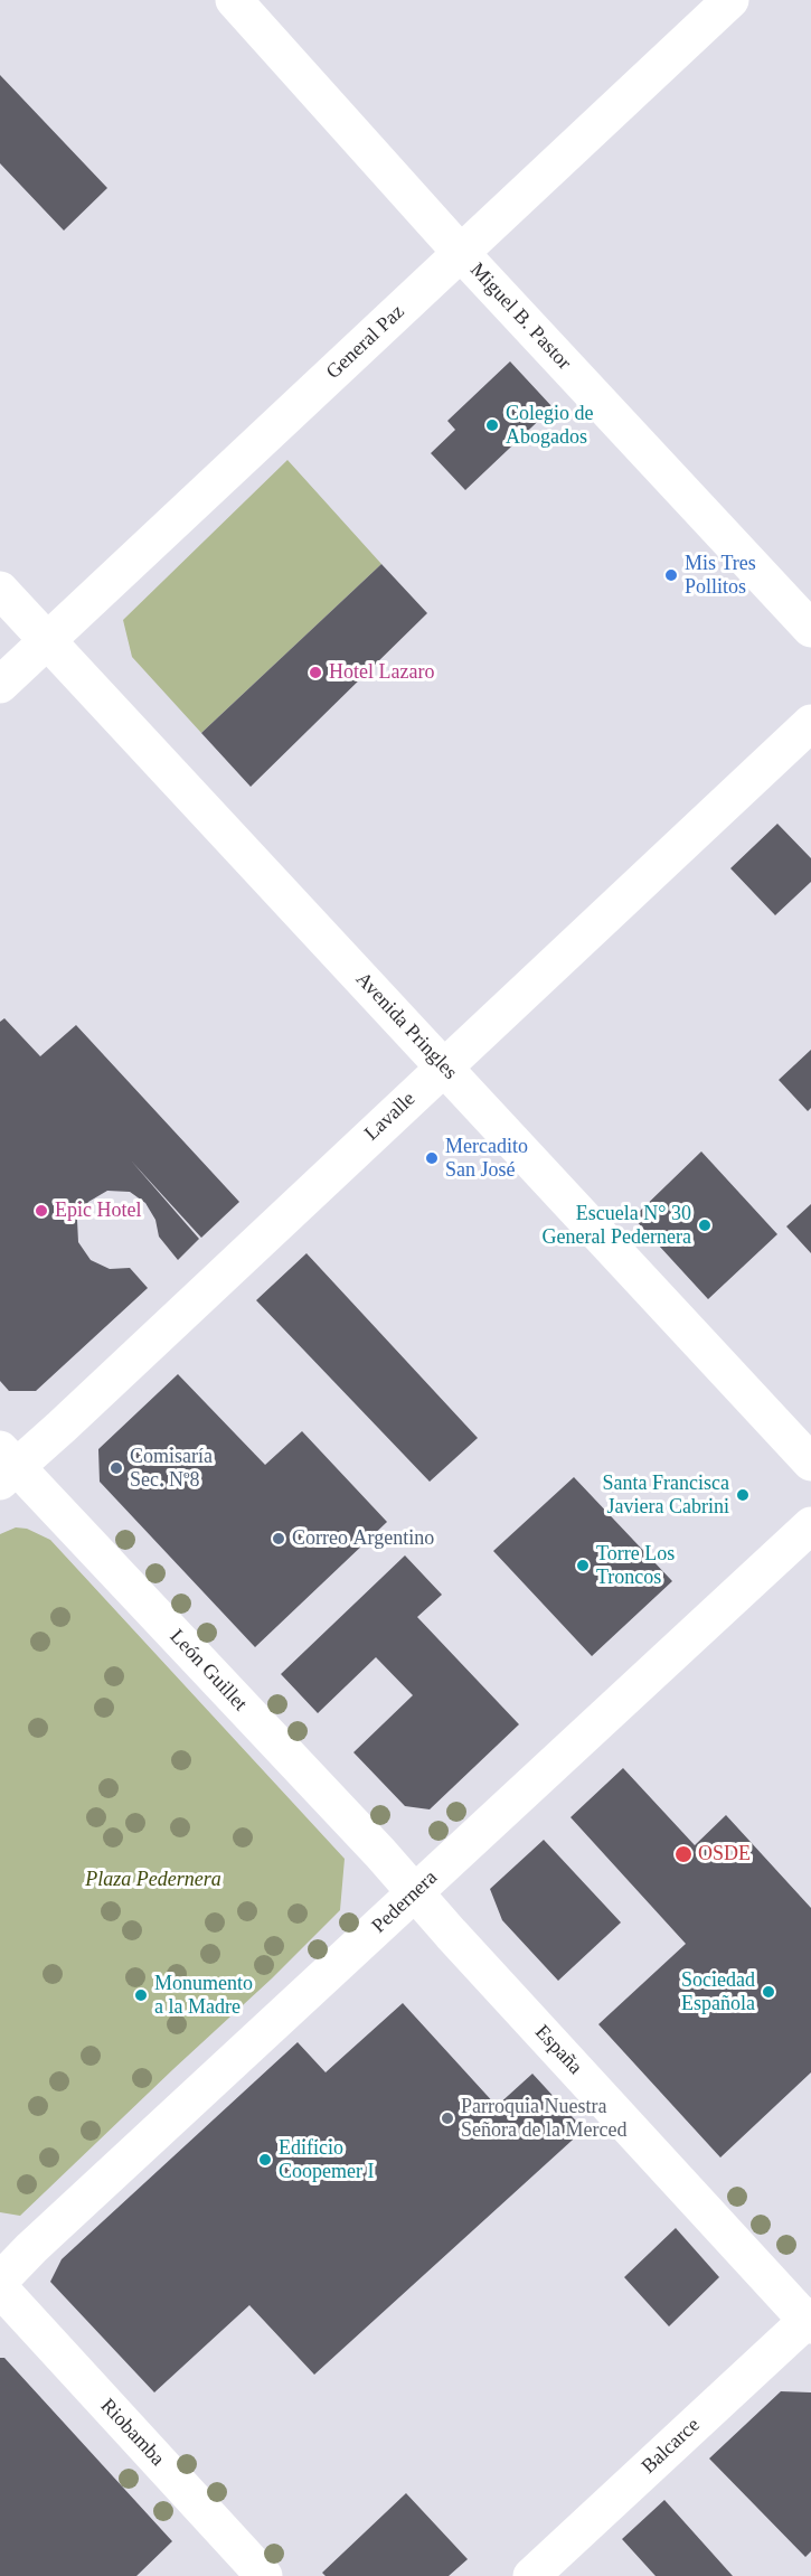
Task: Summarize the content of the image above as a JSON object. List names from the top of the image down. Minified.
{"streets":{"street":["Miguel B. Pastor","General Paz","Avenida Pringles","Lavalle","León Guillet","Pedernera","España","Riobamba","Balcarce"]},"crossings":[["Miguel B. Pastor","General Paz"],["General Paz","Avenida Pringles"],["Avenida Pringles","Lavalle"],["Lavalle","León Guillet"],["León Guillet","Pedernera"],["León Guillet","España"],["Pedernera","España"],["España","Balcarce"]],"parks":["Plaza Pedernera"],"places":["Colegio de Abogados","Mis Tres Pollitos","Hotel Lazaro","Mercadito San José","Epic Hotel","Escuela N° 30 General Pedernera","Comisaría Sec. Nº8","Santa Francisca Javiera Cabrini","Correo Argentino","Torre Los Troncos","OSDE","Sociedad Española","Monumento a la Madre","Parroquia Nuestra Señora de la Merced","Edificio Coopemer I"]}
